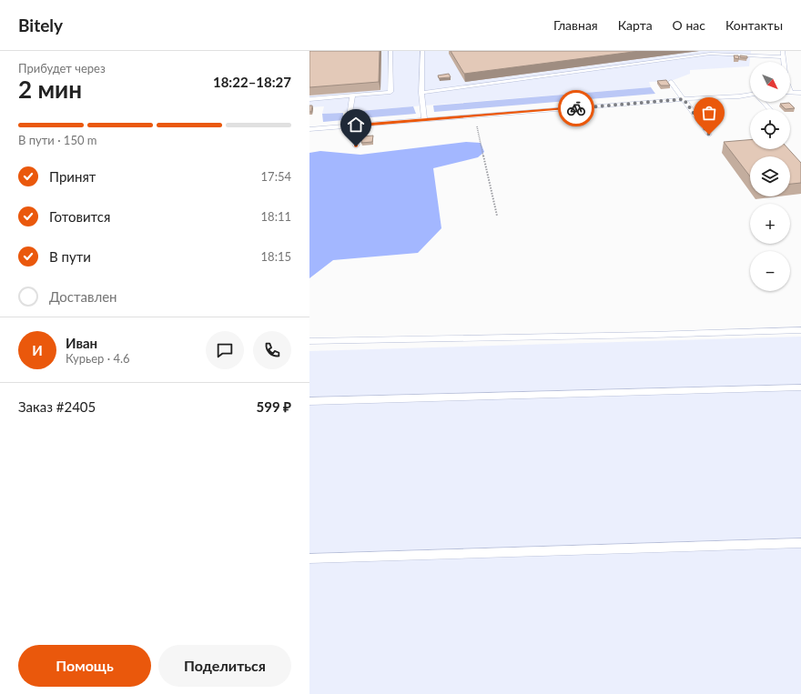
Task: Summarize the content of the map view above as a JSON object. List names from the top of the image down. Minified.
{"north":"bottom right","page":{"header":"Bitely","nav":["Главная","Карта","О нас","Контакты"],"heading":["2 мин","Прибудет через","18:22–18:27"],"panel":["Иван","Курьер · 4.6","Заказ #2405","599 ₽"],"map_buttons":["+","−"],"bar":"В пути · 150 m","list":[["Принят","17:54"],["Готовится","18:11"],["В пути","18:15"],"Доставлен"],"round":"И","buttons":["Помощь","Поделиться"]}}
